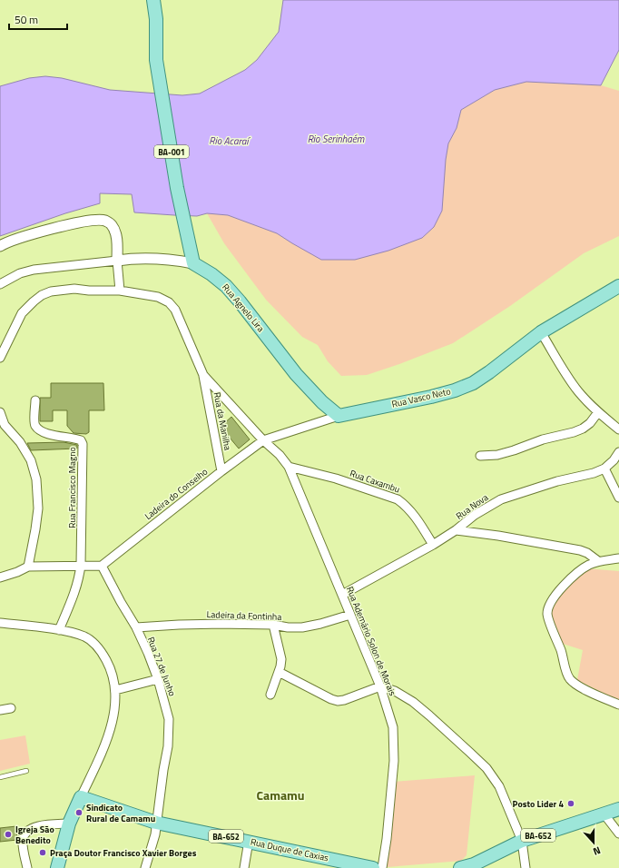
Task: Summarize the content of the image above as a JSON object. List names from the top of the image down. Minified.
{"streets":{"main road":["BA-001","Rua Agnelo Lira","Rua Vasco Neto","BA-652","Rua Duque de Caxias"],"street":["Rua da Manilha","Rua Caxambu","Rua Francisco Magno","Ladeira do Conselho","Rua Nova","Ladeira da Fontinha","Rua Ademário Solon de Morais","Rua 27 de Junho"]},"crossings":[["BA-001","Rua Agnelo Lira"],["Rua Agnelo Lira","Rua Vasco Neto"],["Rua Vasco Neto","Rua da Manilha"],["Rua Vasco Neto","Ladeira do Conselho"],["Rua Vasco Neto","Rua Ademário Solon de Morais"],["Rua da Manilha","Ladeira do Conselho"],["Rua da Manilha","Rua Ademário Solon de Morais"],["Rua Caxambu","Rua Nova"],["Rua Caxambu","Rua Ademário Solon de Morais"],["Ladeira do Conselho","Rua Ademário Solon de Morais"],["Ladeira do Conselho","Rua 27 de Junho"],["Rua Nova","Rua Ademário Solon de Morais"],["Ladeira da Fontinha","Rua Ademário Solon de Morais"],["Ladeira da Fontinha","Rua 27 de Junho"],["Rua 27 de Junho","Rua Duque de Caxias"]],"districts":["Camamu"],"water":["Rio Serinhaém","Rio Acaraí"],"places":["Posto Lider 4","Sindicato Rural de Camamu","Igreja São Benedito","Praça Doutor Francisco Xavier Borges"],"scale_bar":"50 m","north":"bottom"}
